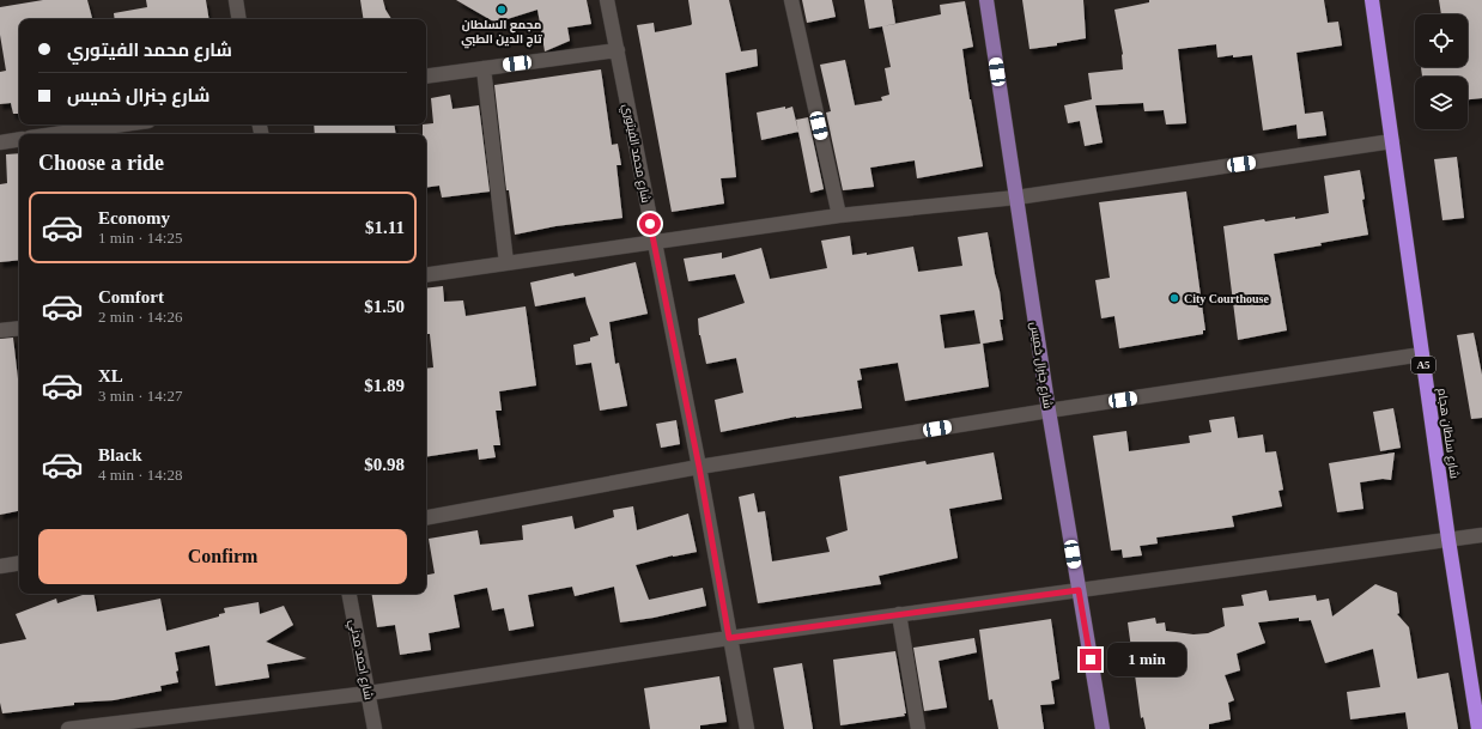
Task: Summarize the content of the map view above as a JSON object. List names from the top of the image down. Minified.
{"streets":{"highway":["A5","شارع سلطان هجام"],"main road":["شارع جنرال خميس"],"street":["شارع محمد الفيتوري","شارع احمد مدني"]},"places":["مجمع السلطان تاج الدين الطبي","City Courthouse"],"page":{"banner":["شارع محمد الفيتوري","شارع جنرال خميس"],"heading":"Choose a ride","list":[{"name":"Economy","note":"1 min · 14:25","value":"$1.11"},{"name":"Comfort","note":"2 min · 14:26","value":"$1.50"},{"name":"XL","note":"3 min · 14:27","value":"$1.89"},{"name":"Black","note":"4 min · 14:28","value":"$0.98"}],"buttons":"Confirm","bubble":"1 min"}}
